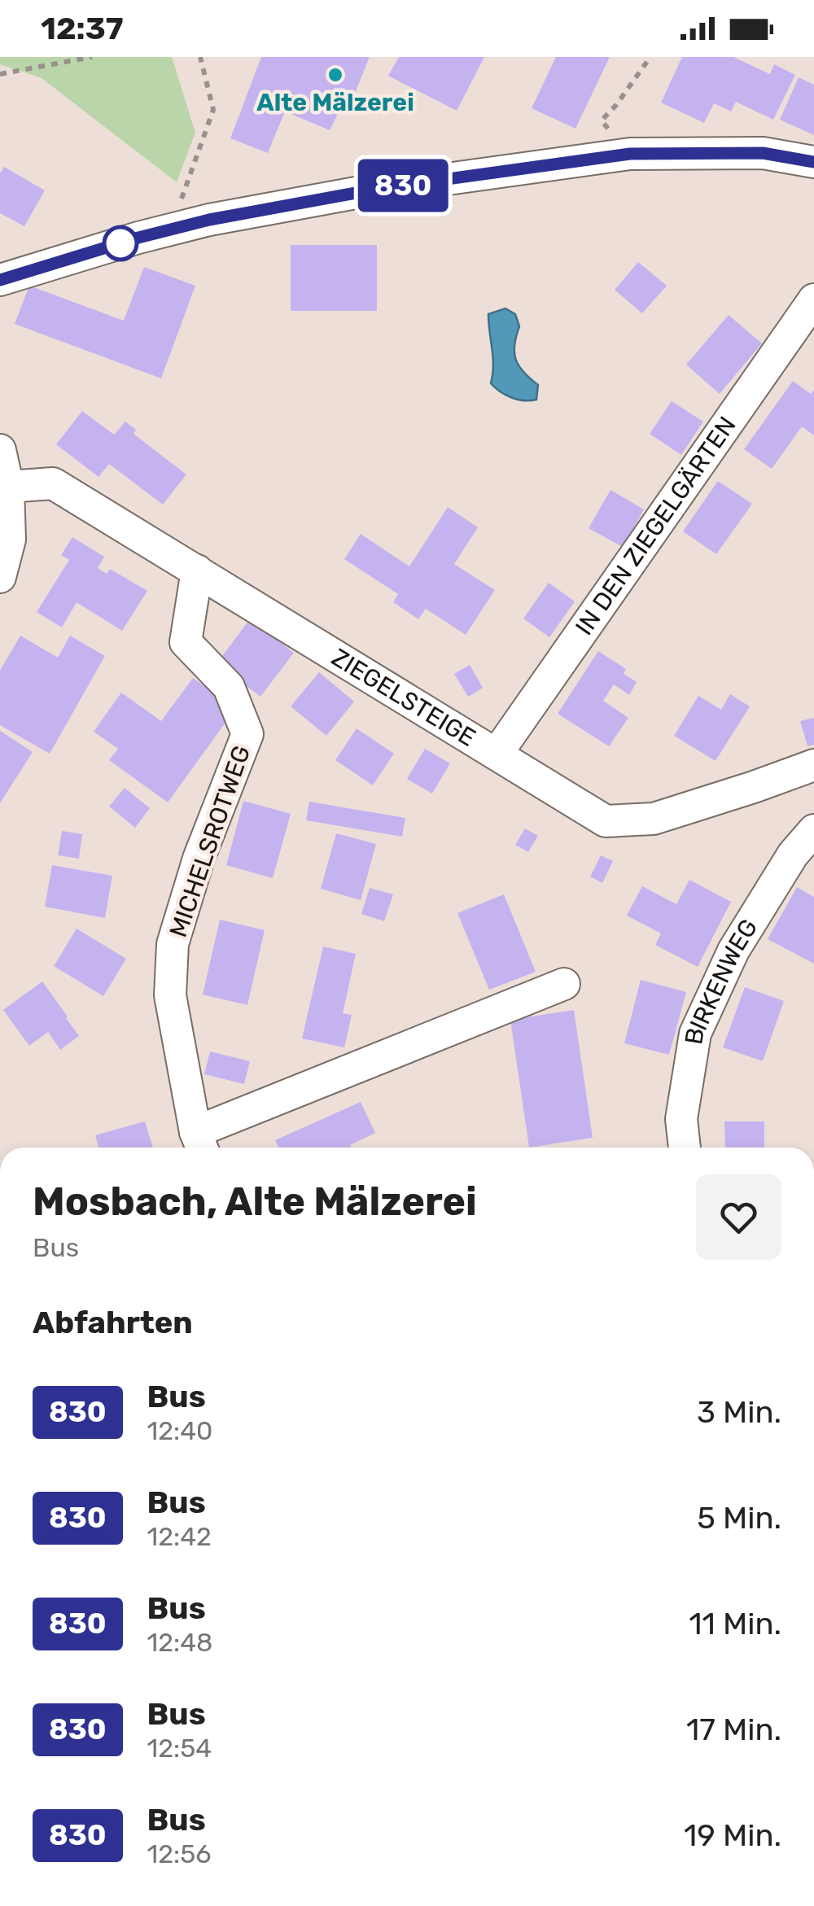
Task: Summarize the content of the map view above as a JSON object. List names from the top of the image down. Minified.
{"streets":{"street":["IN DEN ZIEGELGÄRTEN","ZIEGELSTEIGE","MICHELSROTWEG","BIRKENWEG"]},"crossings":[["IN DEN ZIEGELGÄRTEN","ZIEGELSTEIGE"],["ZIEGELSTEIGE","MICHELSROTWEG"]],"places":["Alte Mälzerei"],"lines":["bus line 830"],"page":{"status":"12:37","on_map":"830","heading":[["Mosbach, Alte Mälzerei","Bus"],"Abfahrten"],"list":[{"mark":"830","name":"Bus","note":"12:40","value":"3 Min."},{"mark":"830","name":"Bus","note":"12:42","value":"5 Min."},{"mark":"830","name":"Bus","note":"12:48","value":"11 Min."},{"mark":"830","name":"Bus","note":"12:54","value":"17 Min."},{"mark":"830","name":"Bus","note":"12:56","value":"19 Min."}]}}
